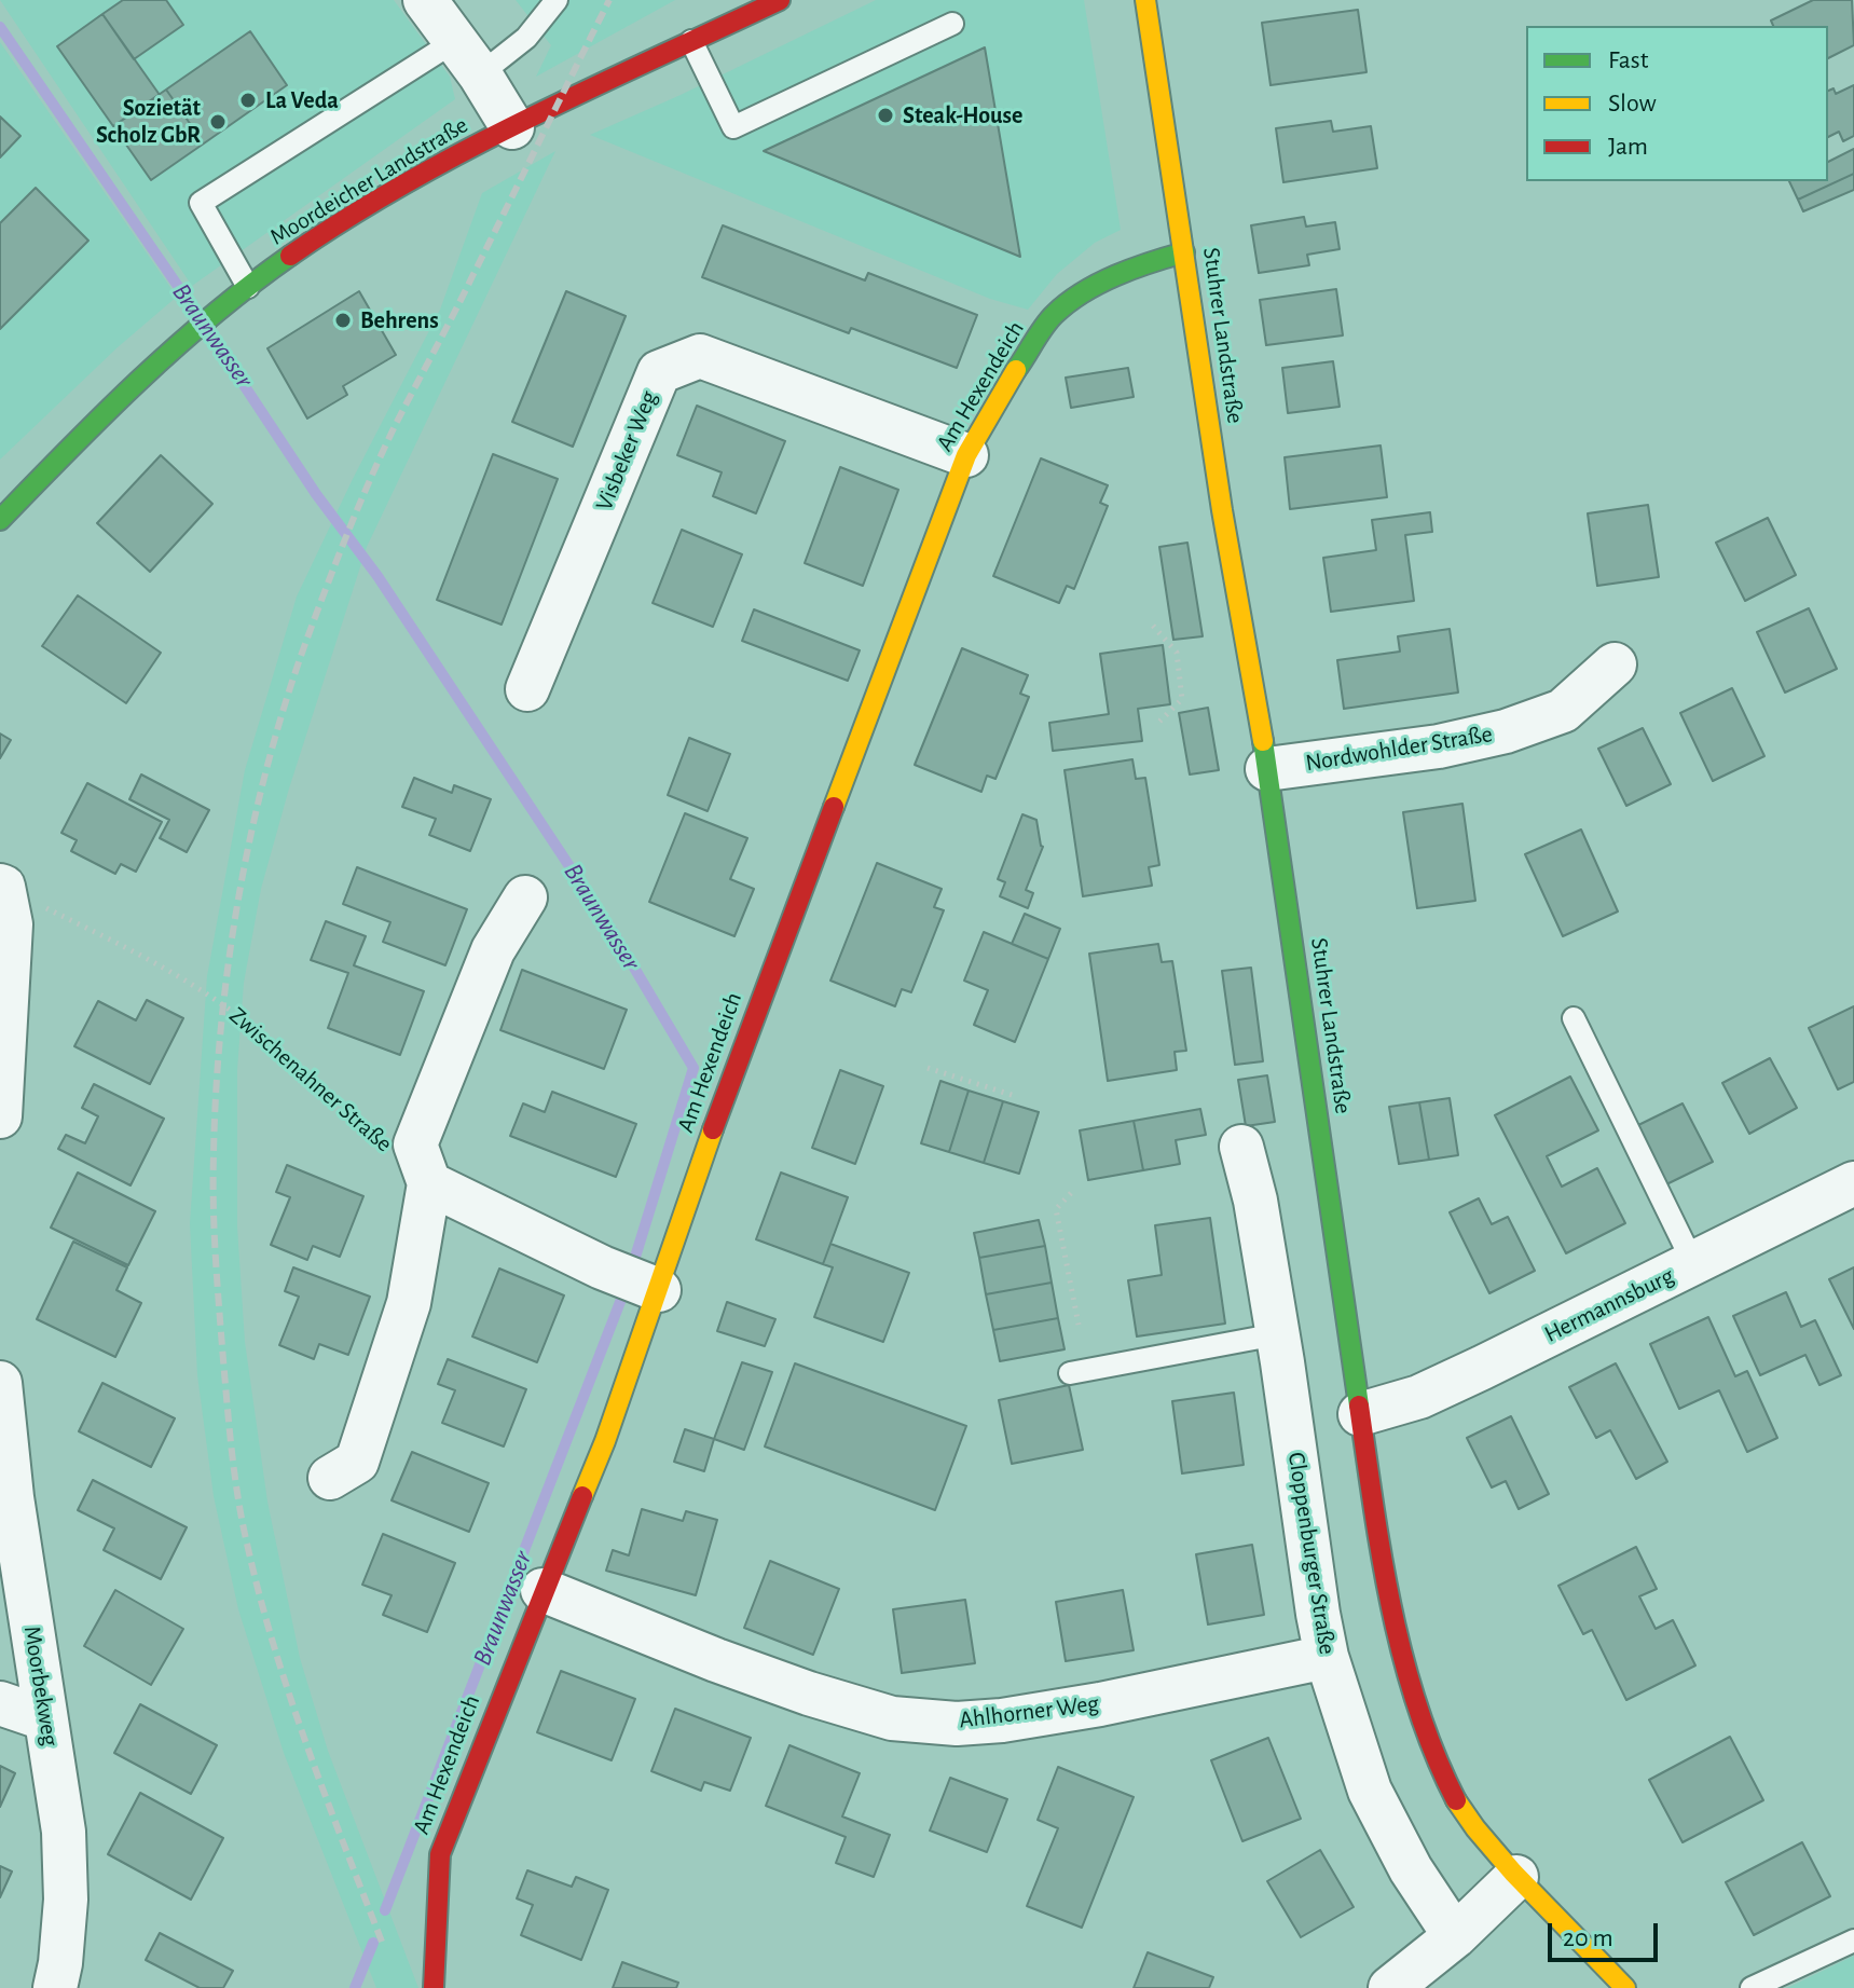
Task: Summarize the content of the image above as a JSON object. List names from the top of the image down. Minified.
{"streets":{"main road":["Moordeicher Landstraße","Stuhrer Landstraße","Am Hexendeich"],"street":["Visbeker Weg","Nordwohlder Straße","Zwischenahner Straße","Hermannsburg","Cloppenburger Straße","Moorbekweg","Ahlhorner Weg"]},"crossings":[["Stuhrer Landstraße","Am Hexendeich"],["Stuhrer Landstraße","Nordwohlder Straße"],["Stuhrer Landstraße","Hermannsburg"],["Am Hexendeich","Visbeker Weg"],["Am Hexendeich","Ahlhorner Weg"],["Cloppenburger Straße","Ahlhorner Weg"]],"water":["Braunwasser"],"places":["La Veda","Steak-House","Sozietät Scholz GbR","Behrens"],"legend":["Fast","Slow","Jam"],"scale_bar":"20 m"}
